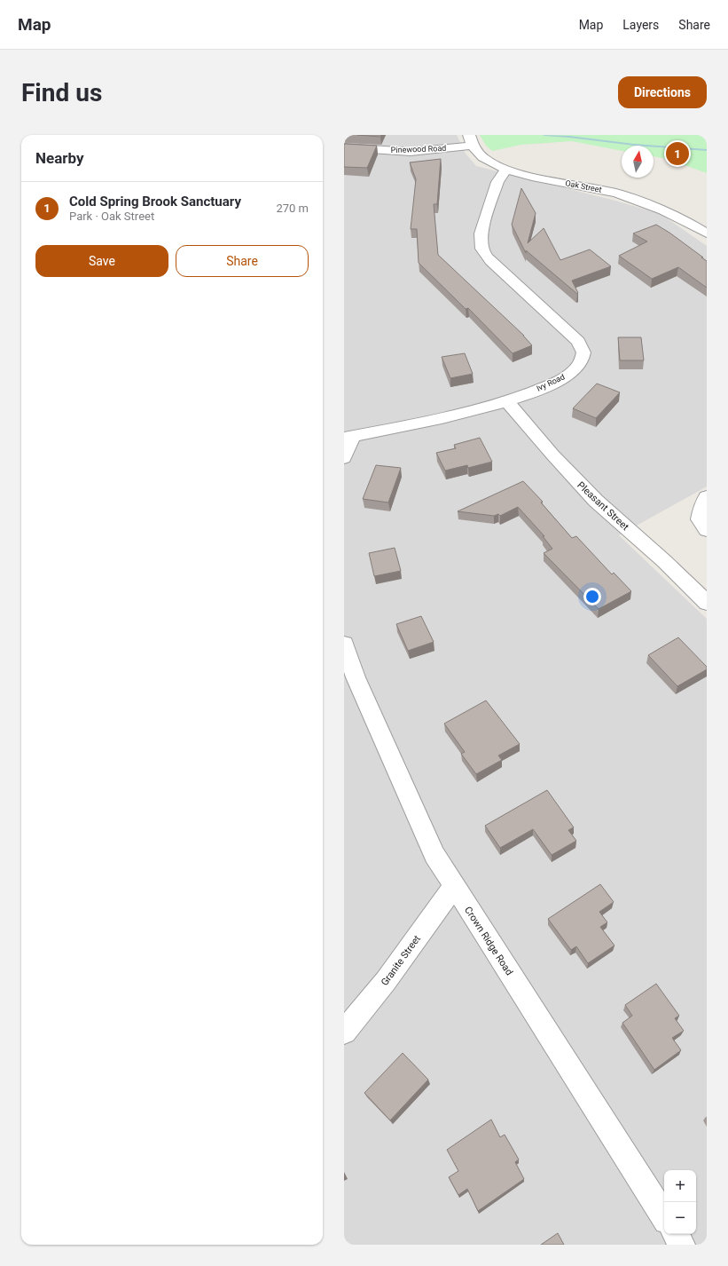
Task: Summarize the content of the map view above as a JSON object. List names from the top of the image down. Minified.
{"streets":{"street":["Pinewood Road","Oak Street","Ivy Road","Pleasant Street","Crown Ridge Road","Granite Street"]},"crossings":[["Pinewood Road","Oak Street"],["Oak Street","Ivy Road"],["Ivy Road","Pleasant Street"],["Crown Ridge Road","Granite Street"]],"north":"top","page":{"header":"Map","nav":["Map","Layers","Share"],"buttons":["Directions",["Save","Share"]],"title":"Find us","heading":"Nearby","pins":"1","list":[{"mark":"1","name":"Cold Spring Brook Sanctuary","note":"Park · Oak Street","value":"270 m"}],"map_buttons":["+","−"]}}
